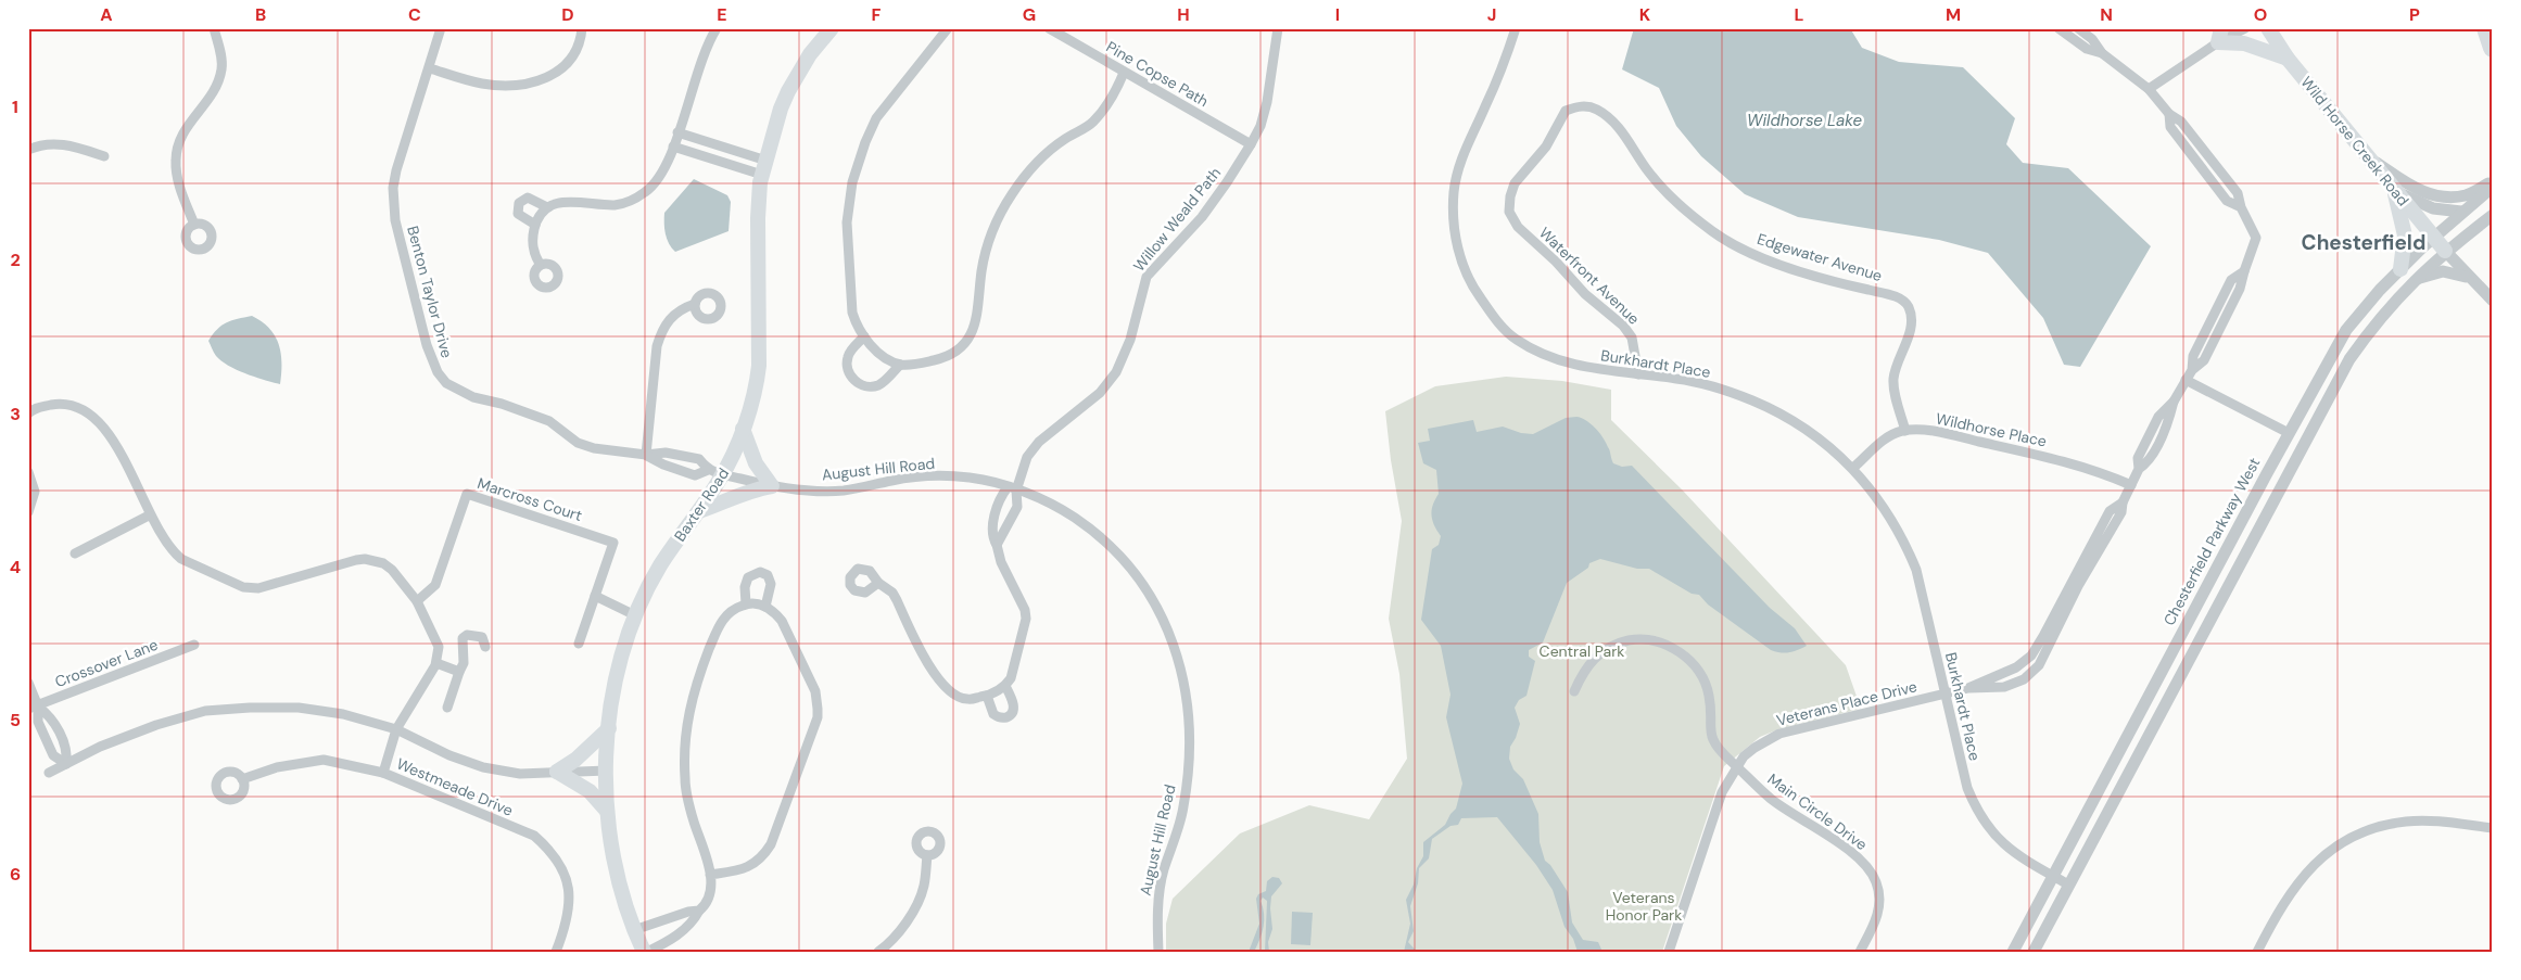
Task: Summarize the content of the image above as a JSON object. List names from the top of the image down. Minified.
{"streets":{"main road":["Wild Horse Creek Road","Baxter Road"],"street":["Pine Copse Path","Willow Weald Path","Edgewater Avenue","Waterfront Avenue","Benton Taylor Drive","Burkhardt Place","Wildhorse Place","August Hill Road","Marcross Court","Chesterfield Parkway West","Crossover Lane","Veterans Place Drive","Westmeade Drive","Main Circle Drive"]},"crossings":[["Pine Copse Path","Willow Weald Path"],["Wild Horse Creek Road","Chesterfield Parkway West"],["Willow Weald Path","August Hill Road"],["Edgewater Avenue","Waterfront Avenue"],["Edgewater Avenue","Wildhorse Place"],["Waterfront Avenue","Burkhardt Place"],["Benton Taylor Drive","August Hill Road"],["Benton Taylor Drive","Baxter Road"],["Burkhardt Place","Wildhorse Place"],["Burkhardt Place","Chesterfield Parkway West"],["Burkhardt Place","Veterans Place Drive"],["Wildhorse Place","Veterans Place Drive"],["August Hill Road","Baxter Road"],["Veterans Place Drive","Main Circle Drive"]],"districts":["Chesterfield"],"water":["Wildhorse Lake"],"parks":["Central Park","Veterans Honor Park"],"grid":{"columns":["A","B","C","D","E","F","G","H","I","J","K","L","M","N","O","P"],"rows":["1","2","3","4","5","6"]}}
